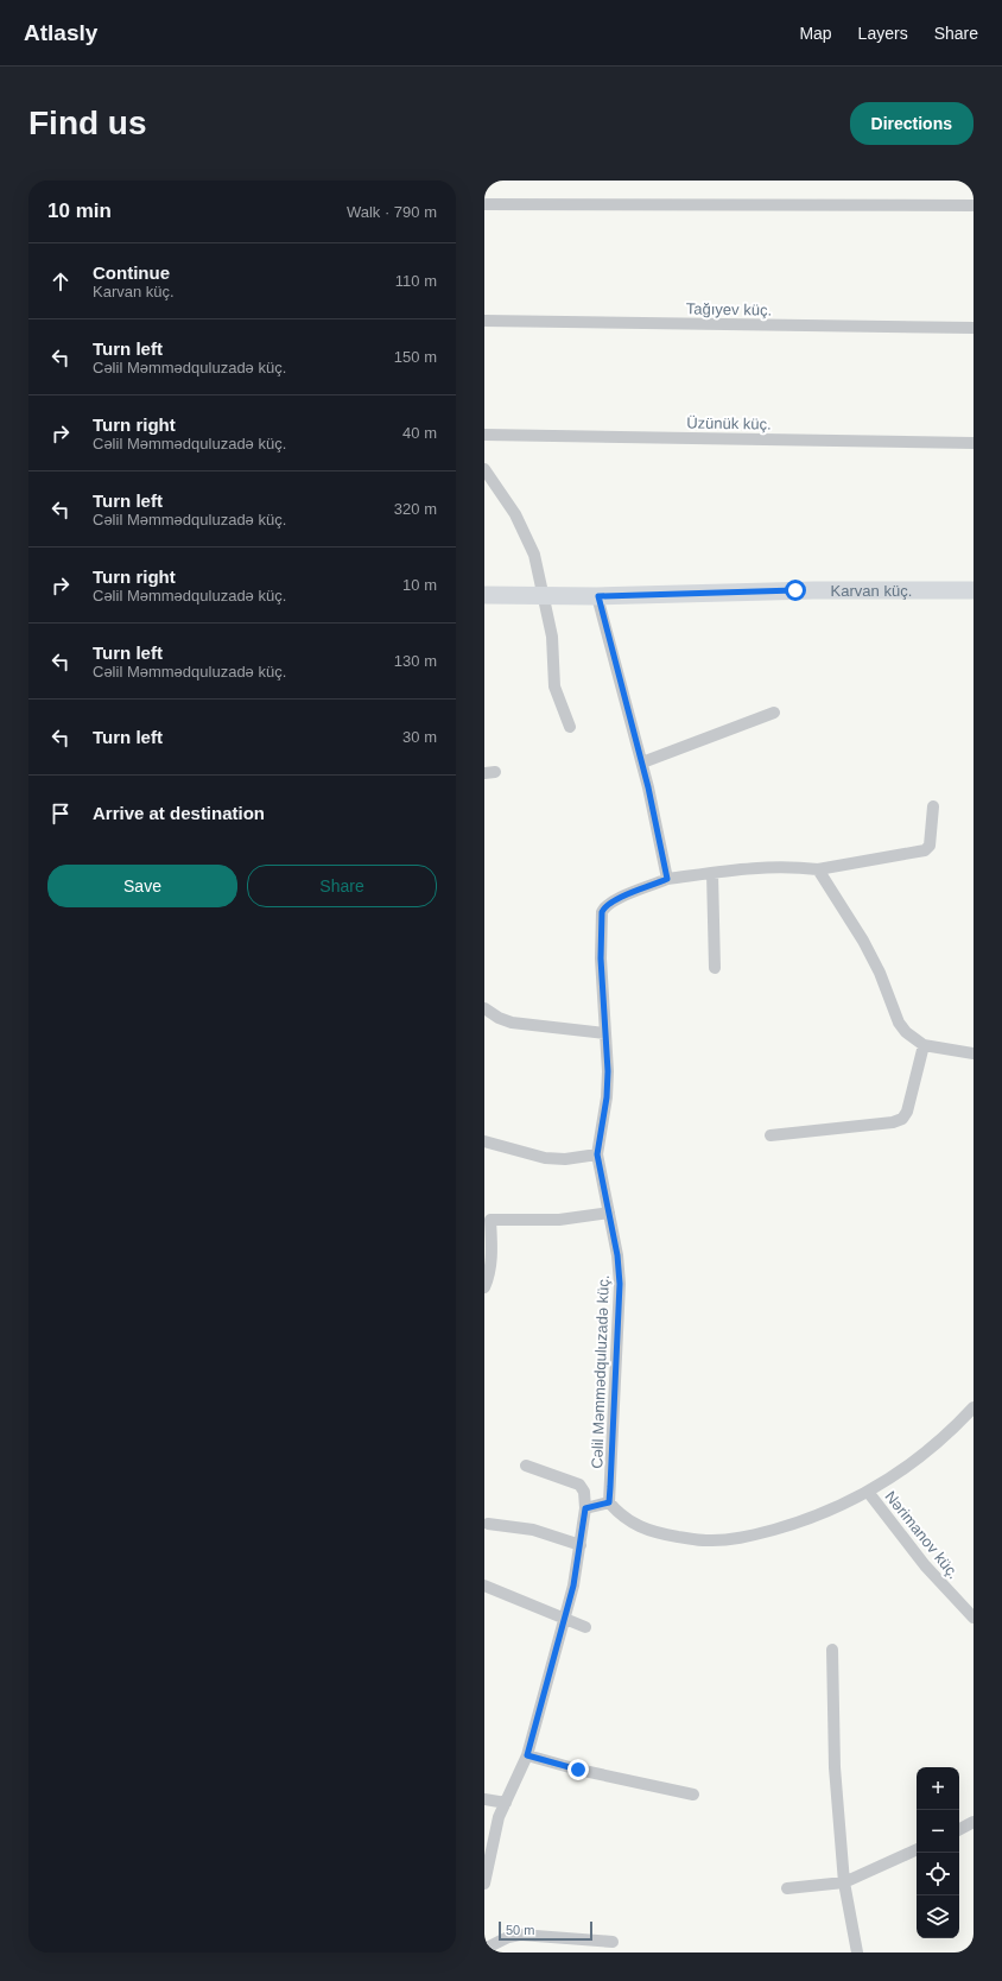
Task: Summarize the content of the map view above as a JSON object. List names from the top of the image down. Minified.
{"streets":{"street":["Tağıyev küç.","Üzünük küç.","Karvan küç.","Cəlil Məmmədquluzadə küç.","Nərimanov küç."]},"scale_bar":"50 m","page":{"header":"Atlasly","nav":["Map","Layers","Share"],"buttons":["Directions",["Save","Share"]],"title":"Find us","heading":["10 min","Walk · 790 m"],"list":[["Continue","Karvan küç.","110 m"],["Turn left","Cəlil Məmmədquluzadə küç.","150 m"],["Turn right","Cəlil Məmmədquluzadə küç.","40 m"],["Turn left","Cəlil Məmmədquluzadə küç.","320 m"],["Turn right","Cəlil Məmmədquluzadə küç.","10 m"],["Turn left","Cəlil Məmmədquluzadə küç.","130 m"],["Turn left","30 m"],"Arrive at destination"],"map_buttons":["+","−"],"scale":"50 m"}}
